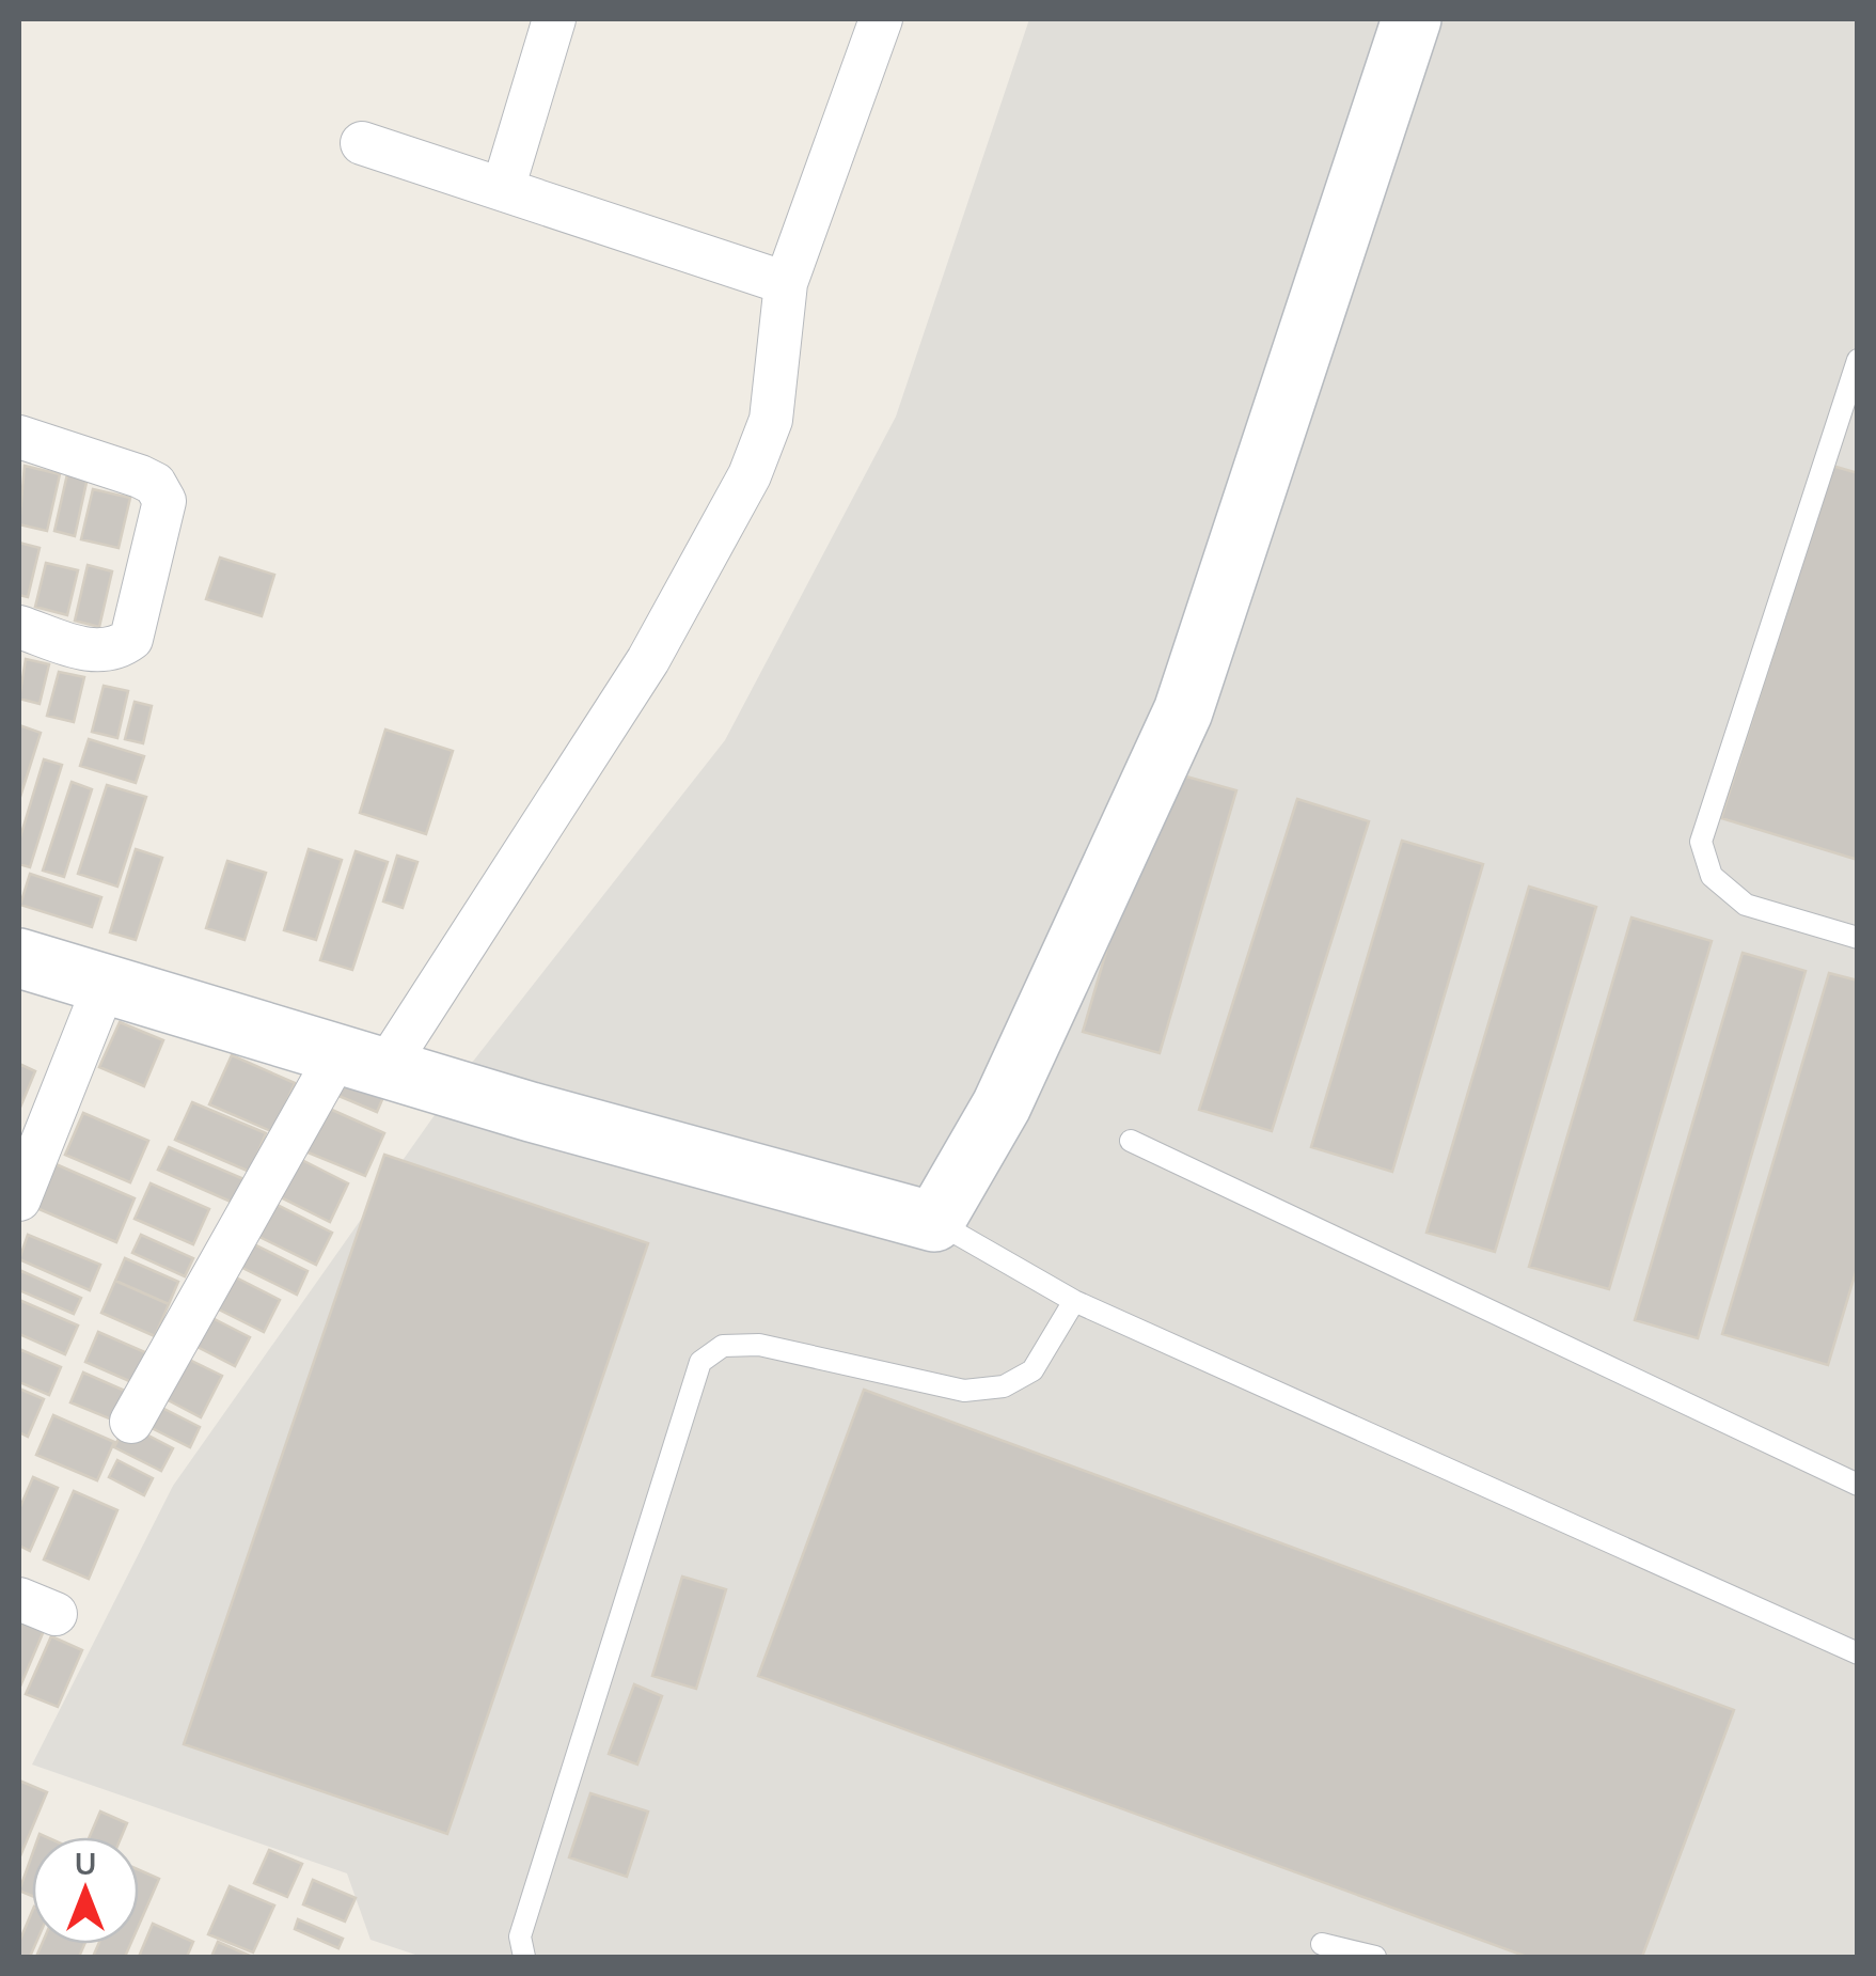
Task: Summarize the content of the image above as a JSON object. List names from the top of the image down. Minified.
{"north":"top"}
